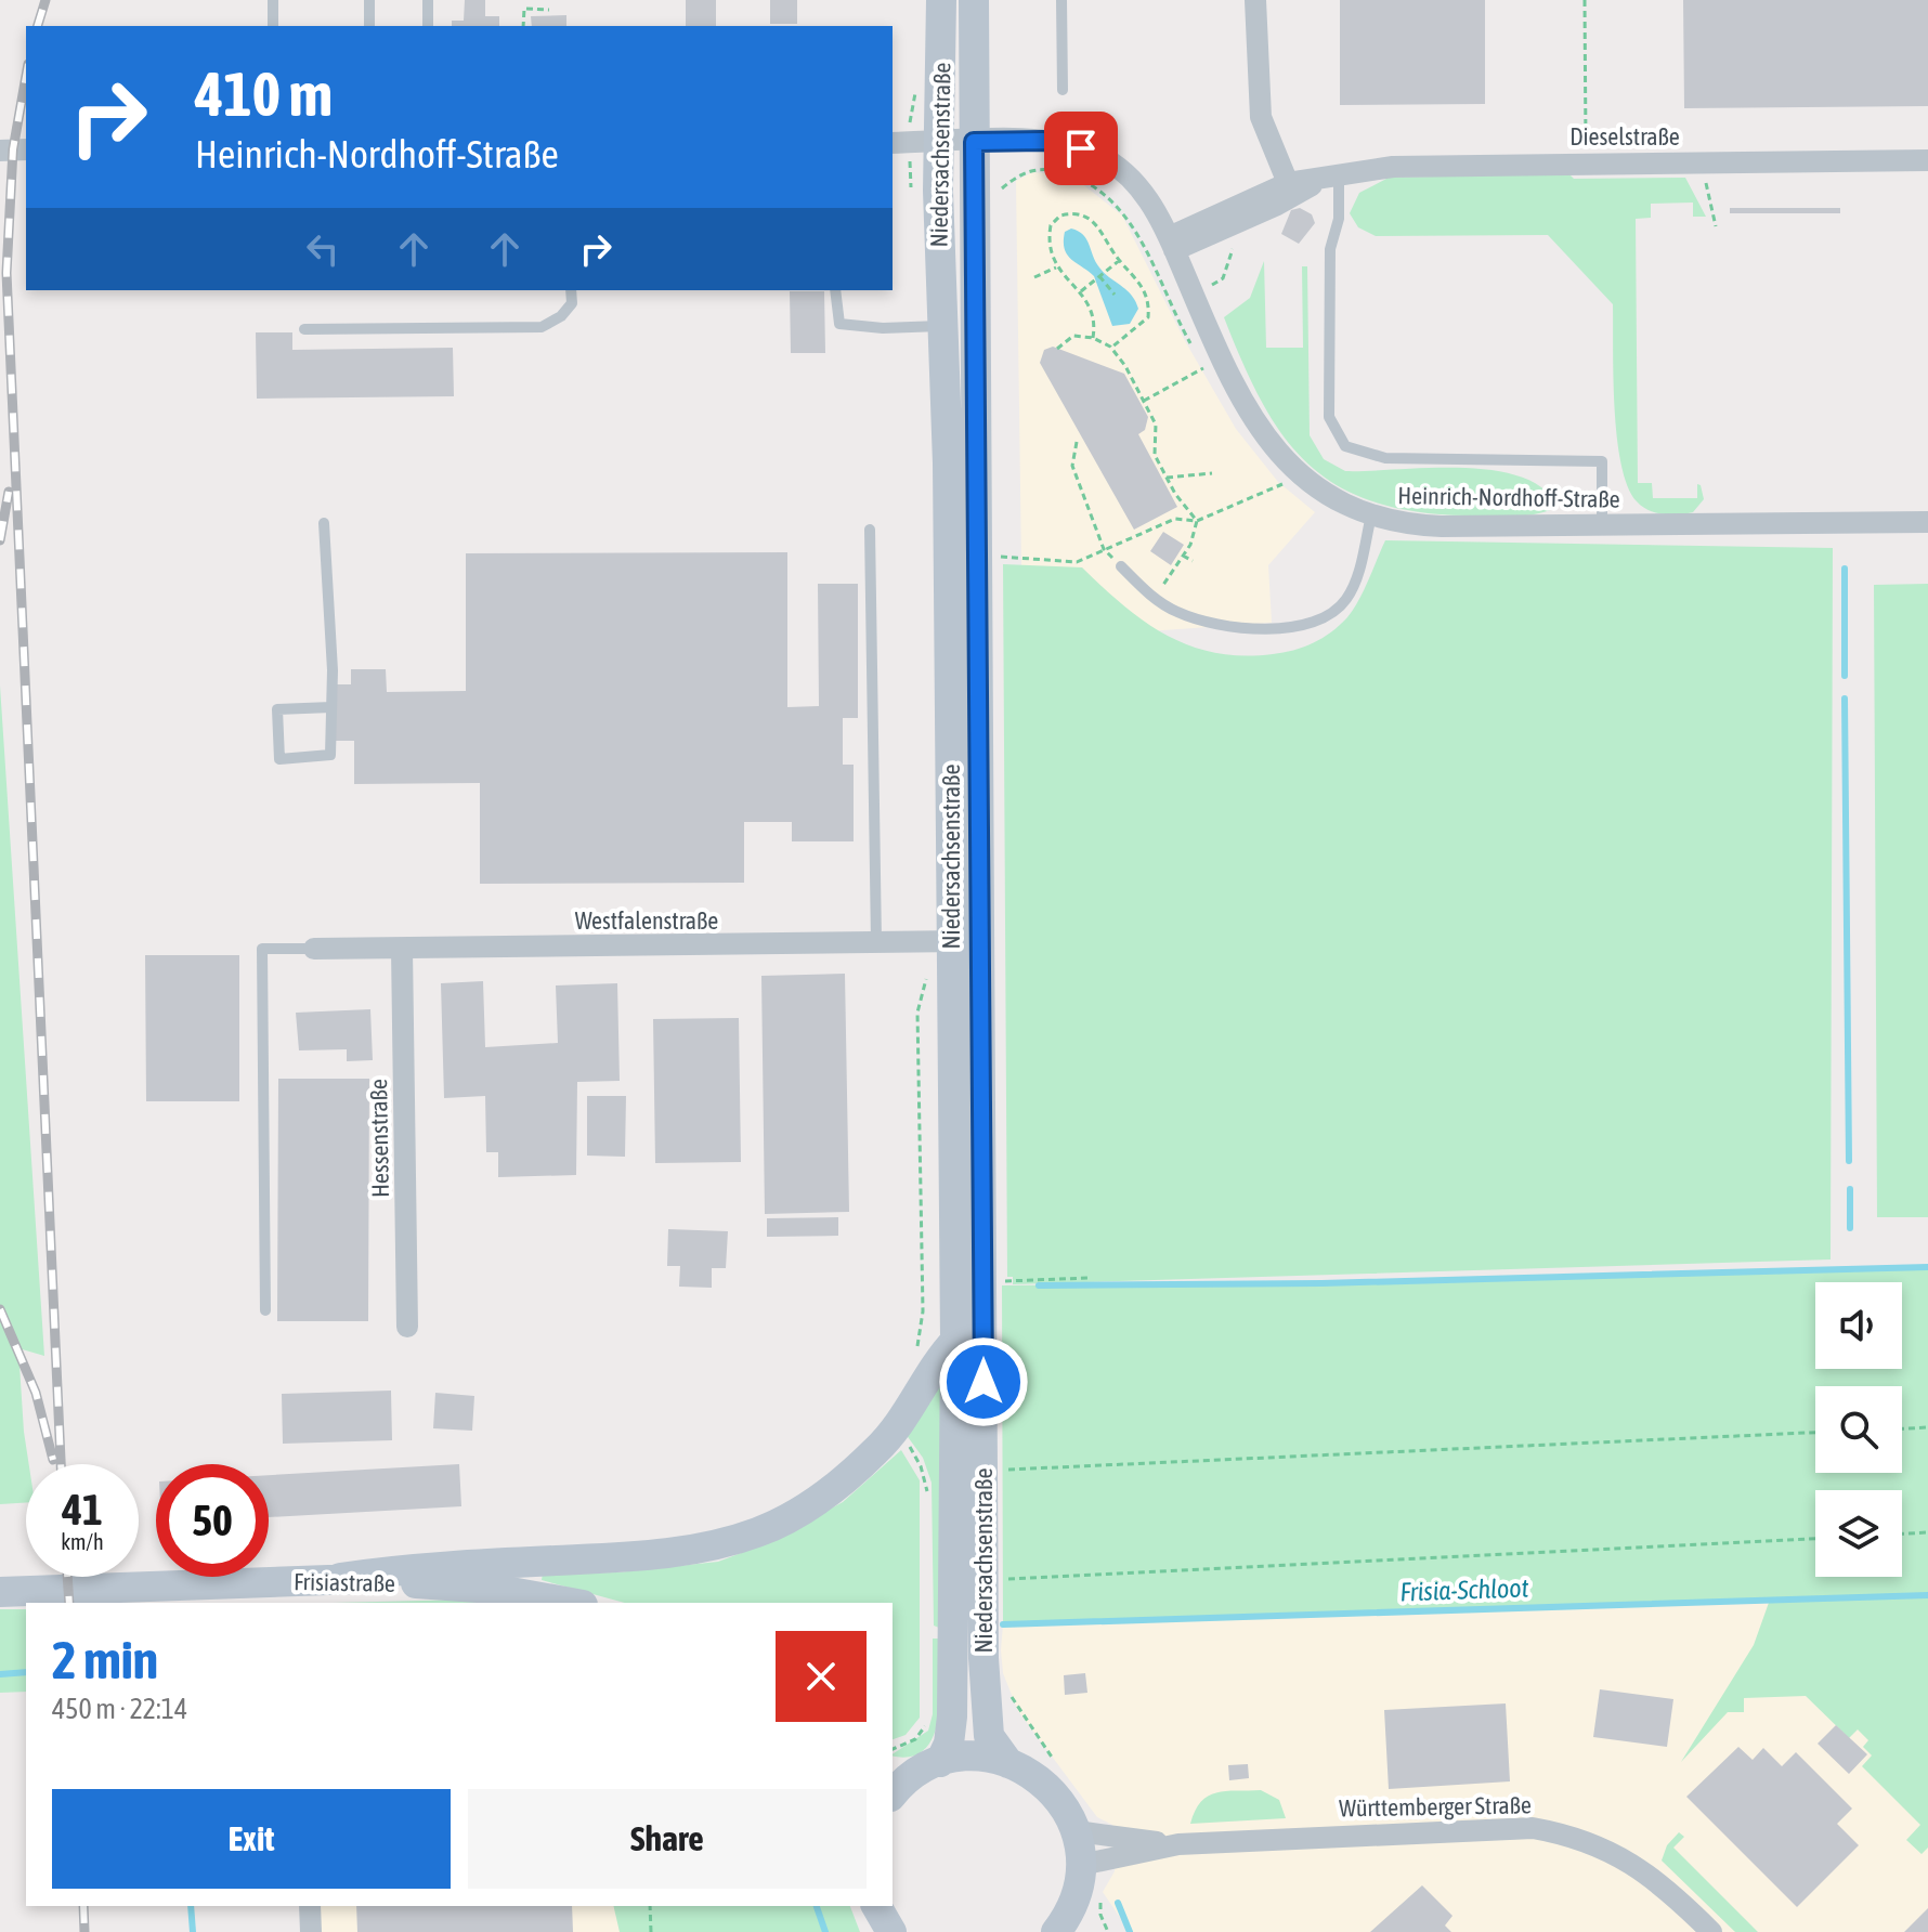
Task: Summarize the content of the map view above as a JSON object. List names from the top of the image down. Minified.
{"streets":{"main road":["Niedersachsenstraße","Frisiastraße"],"street":["Dieselstraße","Heinrich-Nordhoff-Straße","Westfalenstraße","Hessenstraße","Württemberger Straße"]},"crossings":[["Dieselstraße","Heinrich-Nordhoff-Straße"],["Niedersachsenstraße","Heinrich-Nordhoff-Straße"],["Niedersachsenstraße","Westfalenstraße"],["Westfalenstraße","Hessenstraße"]],"water":["Frisia-Schloot"],"page":{"turn":["410 m","Heinrich-Nordhoff-Straße"],"speed":"41 km/h","limit":"50","heading":["2 min","450 m · 22:14"],"buttons":["Exit","Share"]}}
